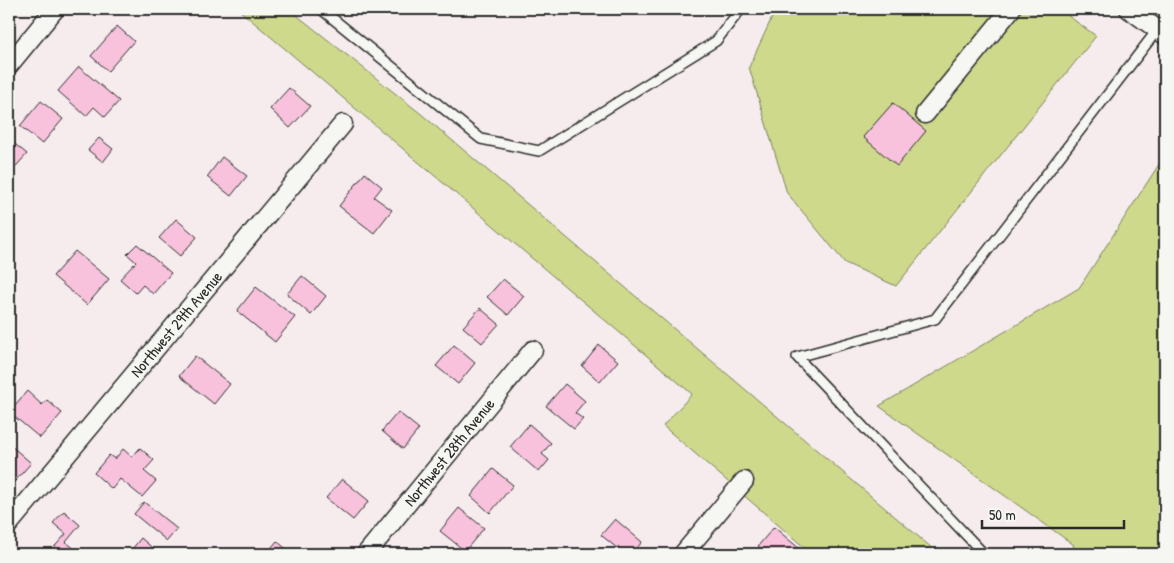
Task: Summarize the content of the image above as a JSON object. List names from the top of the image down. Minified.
{"streets":{"street":["Northwest 29th Avenue","Northwest 28th Avenue"]},"scale_bar":"50 m"}
